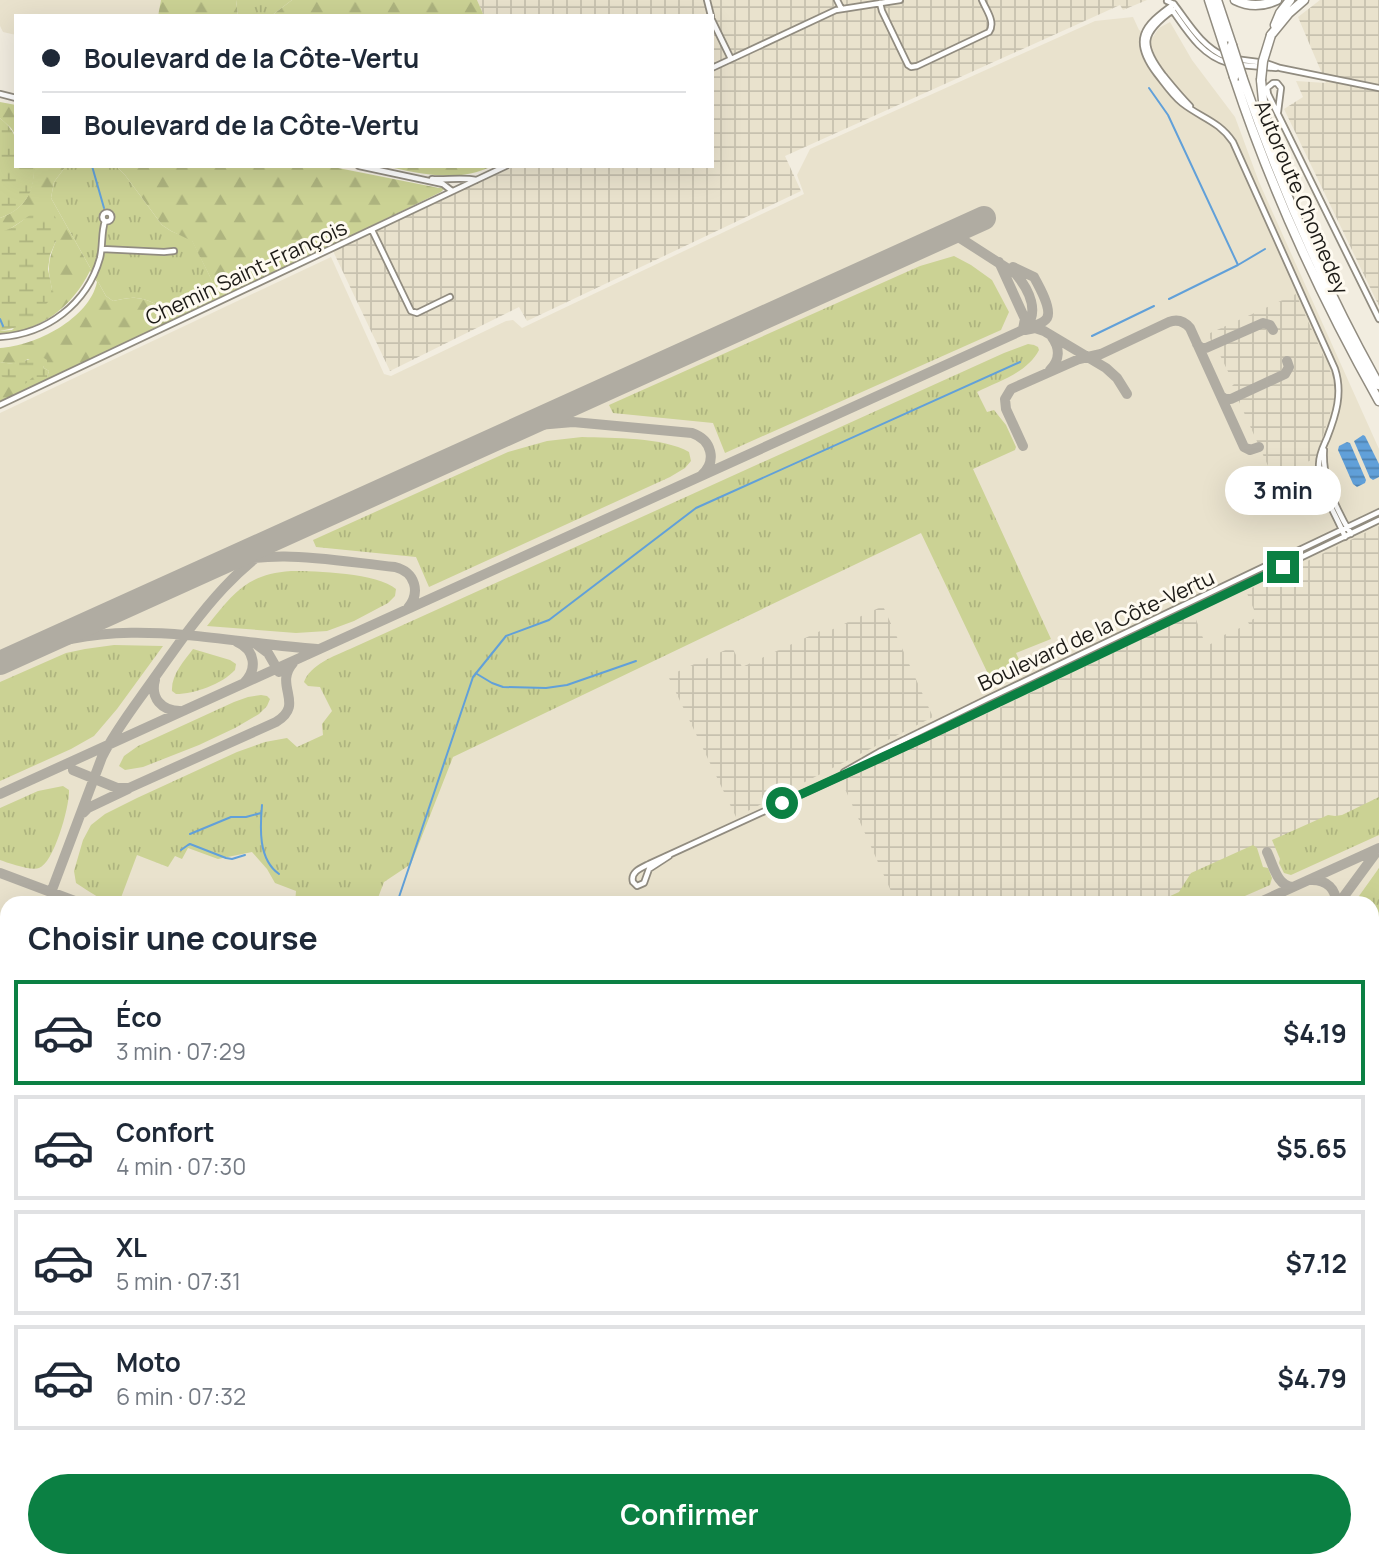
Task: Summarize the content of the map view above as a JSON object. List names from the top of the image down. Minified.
{"streets":{"highway":["Autoroute Chomedey"],"street":["Chemin Saint-François","Boulevard de la Côte-Vertu"]},"page":{"banner":["Boulevard de la Côte-Vertu","Boulevard de la Côte-Vertu"],"bubble":"3 min","heading":"Choisir une course","list":[{"name":"Éco","note":"3 min · 07:29","value":"$4.19"},{"name":"Confort","note":"4 min · 07:30","value":"$5.65"},{"name":"XL","note":"5 min · 07:31","value":"$7.12"},{"name":"Moto","note":"6 min · 07:32","value":"$4.79"}],"buttons":"Confirmer"}}
